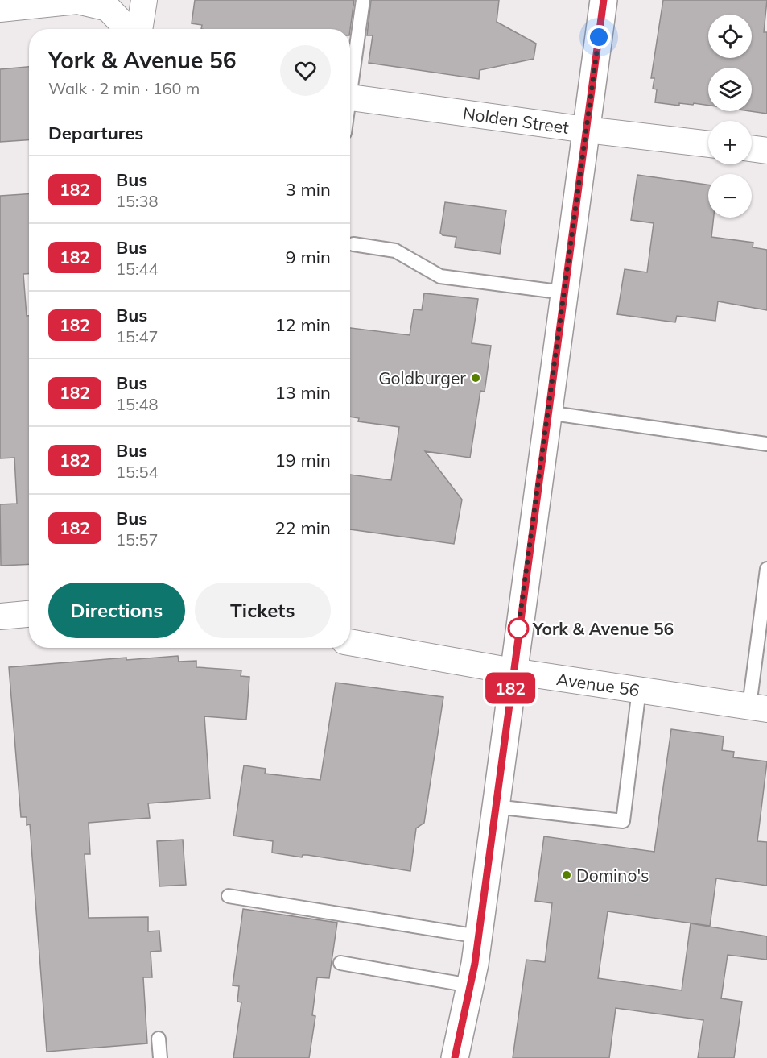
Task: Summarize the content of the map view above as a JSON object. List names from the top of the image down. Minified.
{"streets":{"street":["Nolden Street","Avenue 56"]},"places":["Goldburger","York & Avenue 56","Domino's"],"lines":["bus line 182"],"page":{"on_map":"182","map_buttons":["+","−"],"heading":[["York & Avenue 56","Walk · 2 min · 160 m"],"Departures"],"list":[{"mark":"182","name":"Bus","note":"15:38","value":"3 min"},{"mark":"182","name":"Bus","note":"15:44","value":"9 min"},{"mark":"182","name":"Bus","note":"15:47","value":"12 min"},{"mark":"182","name":"Bus","note":"15:48","value":"13 min"},{"mark":"182","name":"Bus","note":"15:54","value":"19 min"},{"mark":"182","name":"Bus","note":"15:57","value":"22 min"}],"buttons":["Directions","Tickets"]}}
